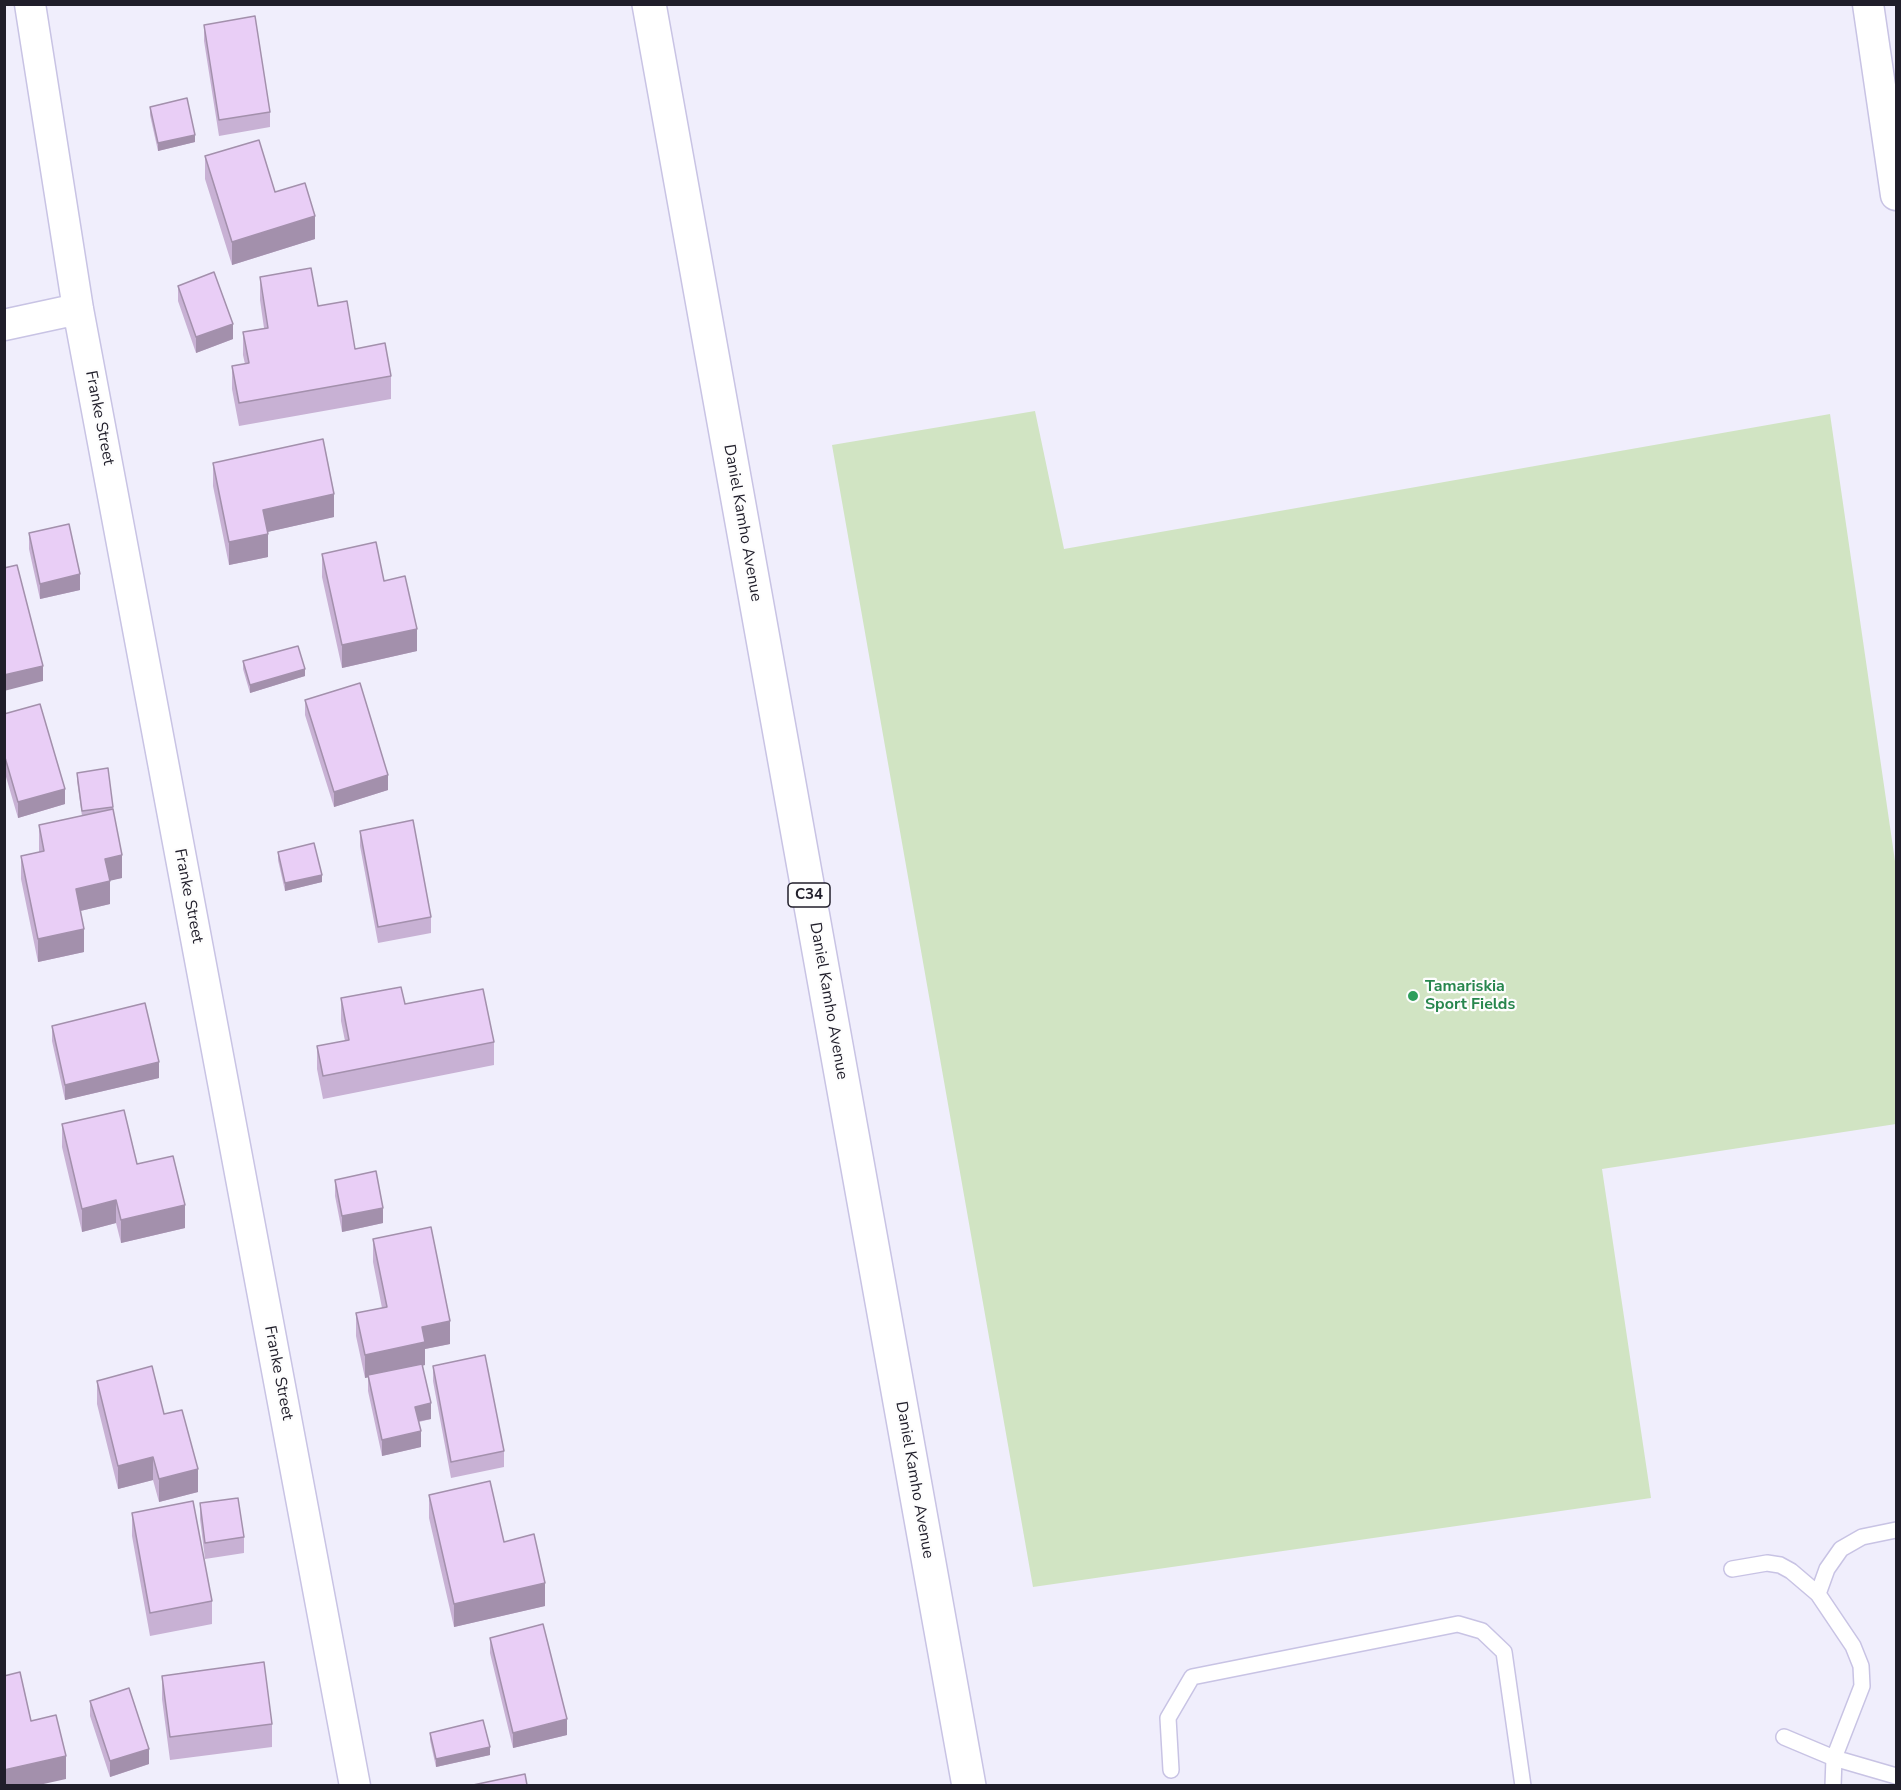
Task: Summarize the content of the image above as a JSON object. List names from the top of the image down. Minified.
{"streets":{"main road":["Daniel Kamho Avenue","C34"],"street":["Franke Street"]},"places":["Tamariskia Sport Fields"]}
